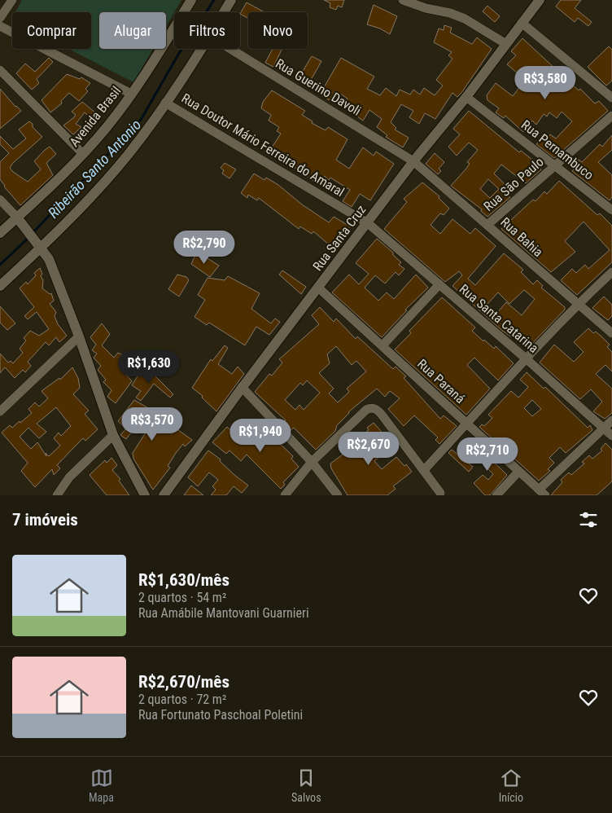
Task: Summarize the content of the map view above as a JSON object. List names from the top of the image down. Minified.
{"streets":{"street":["Rua Guerino Davoli","Avenida Brasil","Rua Doutor Mário Ferreira do Amaral","Rua Pernambuco","Rua São Paulo","Rua Bahia","Rua Santa Cruz","Rua Santa Catarina","Rua Paraná"]},"crossings":[["Rua Guerino Davoli","Rua Bahia"],["Rua Guerino Davoli","Rua Santa Cruz"],["Rua Doutor Mário Ferreira do Amaral","Rua Santa Cruz"],["Rua Doutor Mário Ferreira do Amaral","Rua Santa Catarina"],["Rua Pernambuco","Rua São Paulo"],["Rua Pernambuco","Rua Santa Cruz"],["Rua São Paulo","Rua Bahia"],["Rua Bahia","Rua Santa Cruz"],["Rua Santa Cruz","Rua Santa Catarina"],["Rua Santa Cruz","Rua Paraná"]],"water":["Ribeirão Santo Antonio"],"page":{"chip":["Comprar","Alugar","Filtros","Novo"],"price":["R$3,580","R$2,790","R$1,630","R$3,570","R$1,940","R$2,670","R$2,710"],"heading":"7 imóveis","list":[{"name":"R$1,630/mês","note":"2 quartos · 54 m² · Rua Amábile Mantovani Guarnieri"},{"name":"R$2,670/mês","note":"2 quartos · 72 m² · Rua Fortunato Paschoal Poletini"}],"tabs":["Mapa","Salvos","Início"]}}
